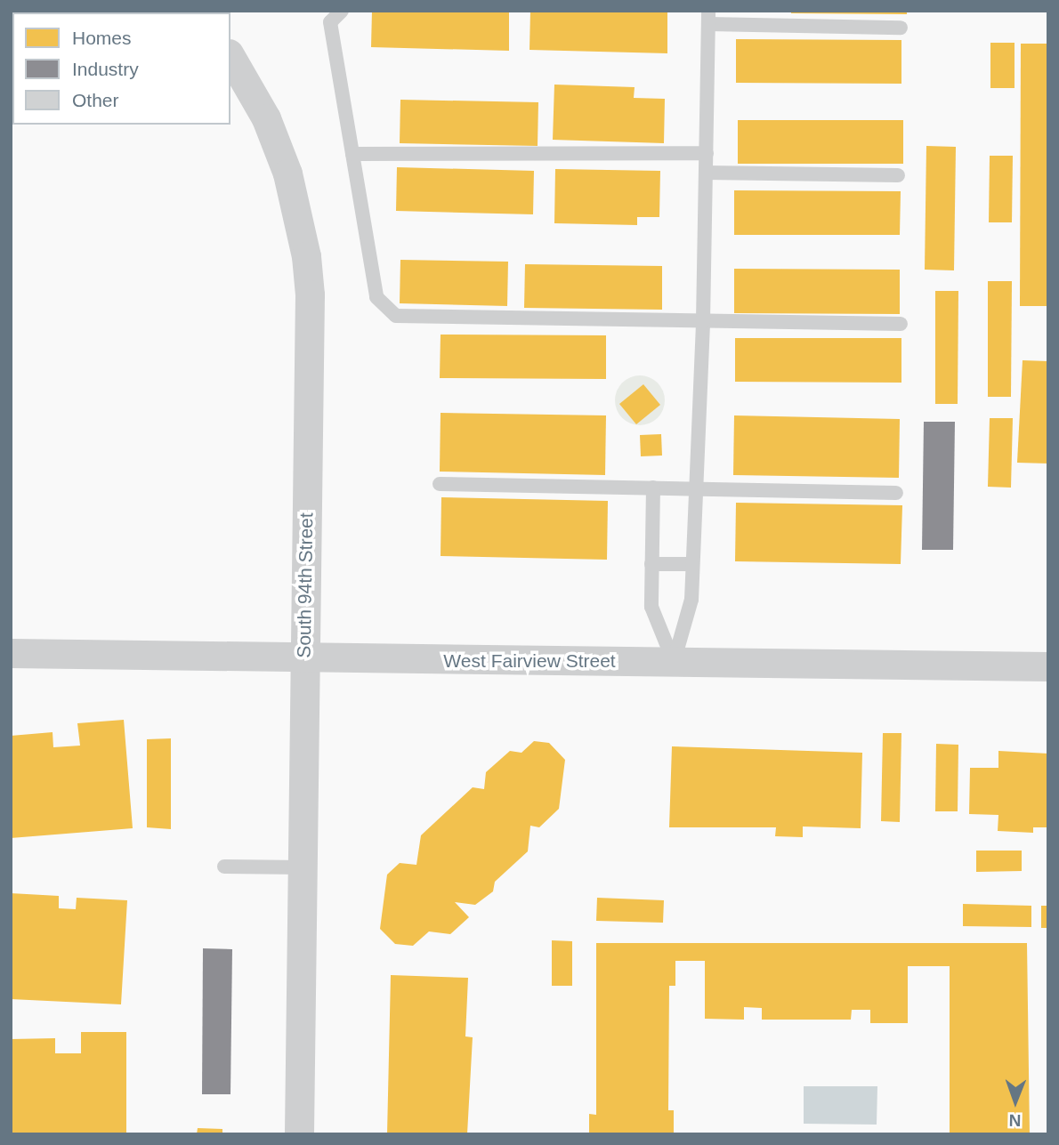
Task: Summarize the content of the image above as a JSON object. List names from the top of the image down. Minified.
{"streets":{"street":["South 94th Street","West Fairview Street"]},"crossings":[["South 94th Street","West Fairview Street"]],"legend":["Homes","Industry","Other"],"north":"bottom"}
